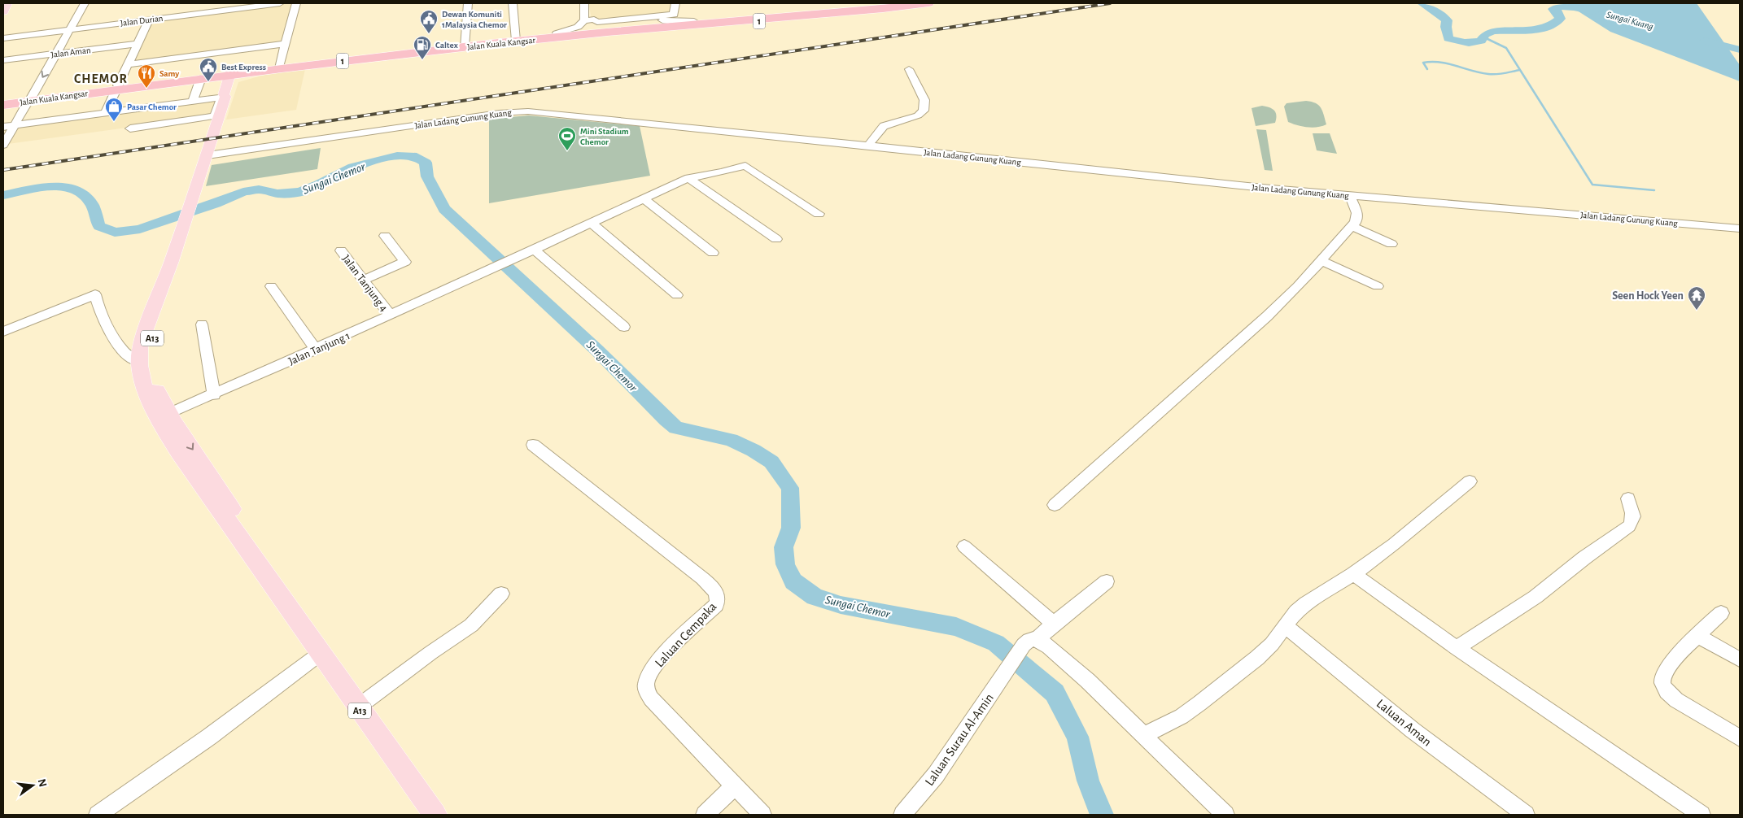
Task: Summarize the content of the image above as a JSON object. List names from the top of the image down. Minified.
{"streets":{"highway":["1","Jalan Kuala Kangsar"],"main road":["A13"],"street":["Jalan Durian","Jalan Aman","Jalan Ladang Gunung Kuang","Jalan Tanjung 4","Jalan Tanjung 1","Laluan Cempaka","Laluan Aman","Laluan Surau Al-Amin"]},"crossings":[["Jalan Kuala Kangsar","A13"],["Jalan Ladang Gunung Kuang","A13"],["Jalan Tanjung 4","Jalan Tanjung 1"],["A13","Jalan Tanjung 1"]],"districts":["CHEMOR"],"water":["Sungai Kuang","Sungai Chemor"],"places":{"public building":["Dewan Komuniti 1Malaysia Chemor","Best Express"],"fuel station":["Caltex"],"restaurant":["Samy"],"shop":["Pasar Chemor"],"sports":["Mini Stadium Chemor"],"temple":["Seen Hock Yeen"]},"north":"right"}
